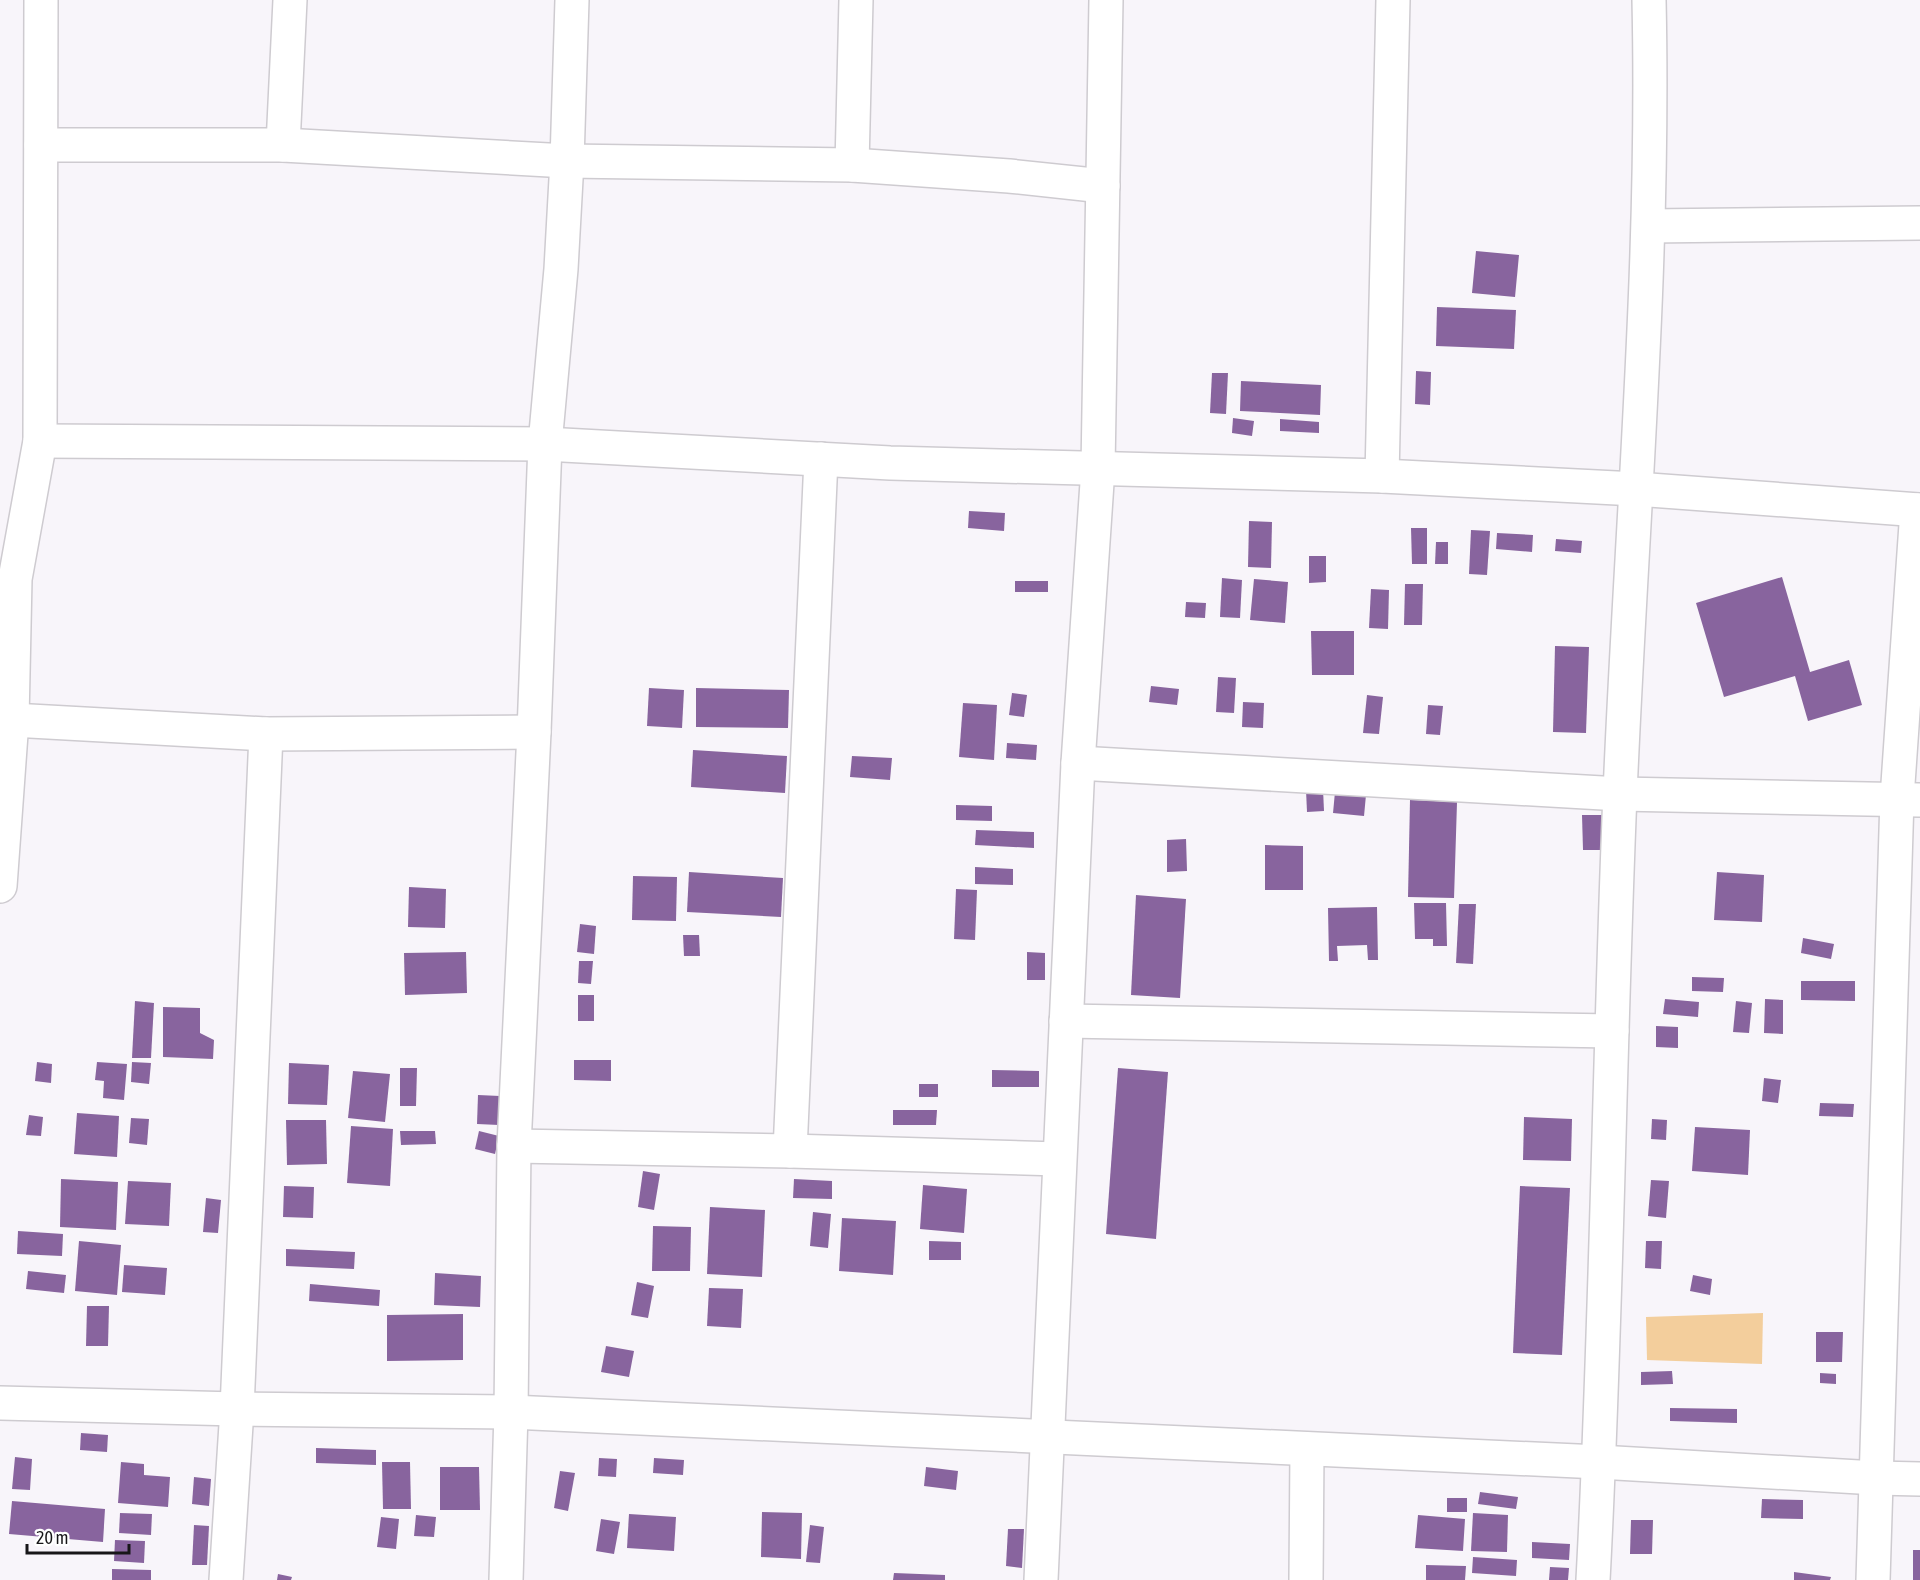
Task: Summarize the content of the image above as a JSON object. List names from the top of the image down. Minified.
{"scale_bar":"20 m"}
